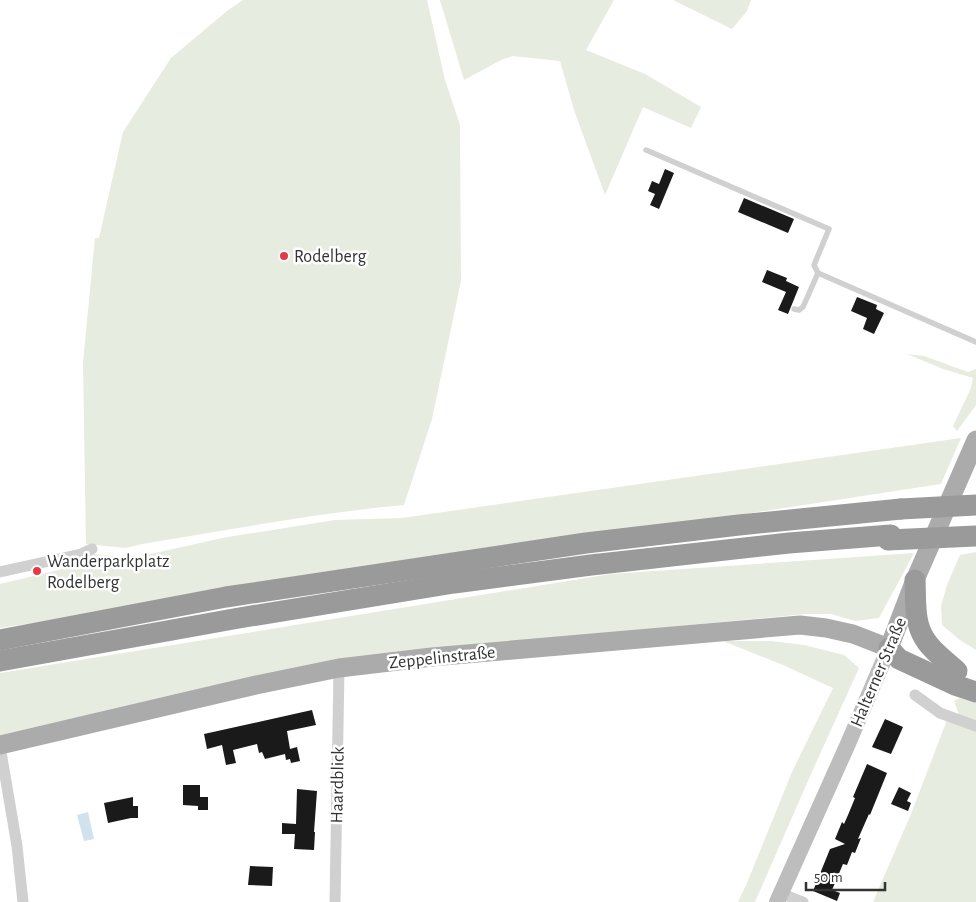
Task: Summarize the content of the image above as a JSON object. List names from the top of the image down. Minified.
{"streets":{"main road":["Zeppelinstraße","Halterner Straße"],"street":["Haardblick"]},"crossings":[["Zeppelinstraße","Halterner Straße"],["Zeppelinstraße","Haardblick"]],"places":["Rodelberg","Wanderparkplatz Rodelberg"],"scale_bar":"50 m"}
